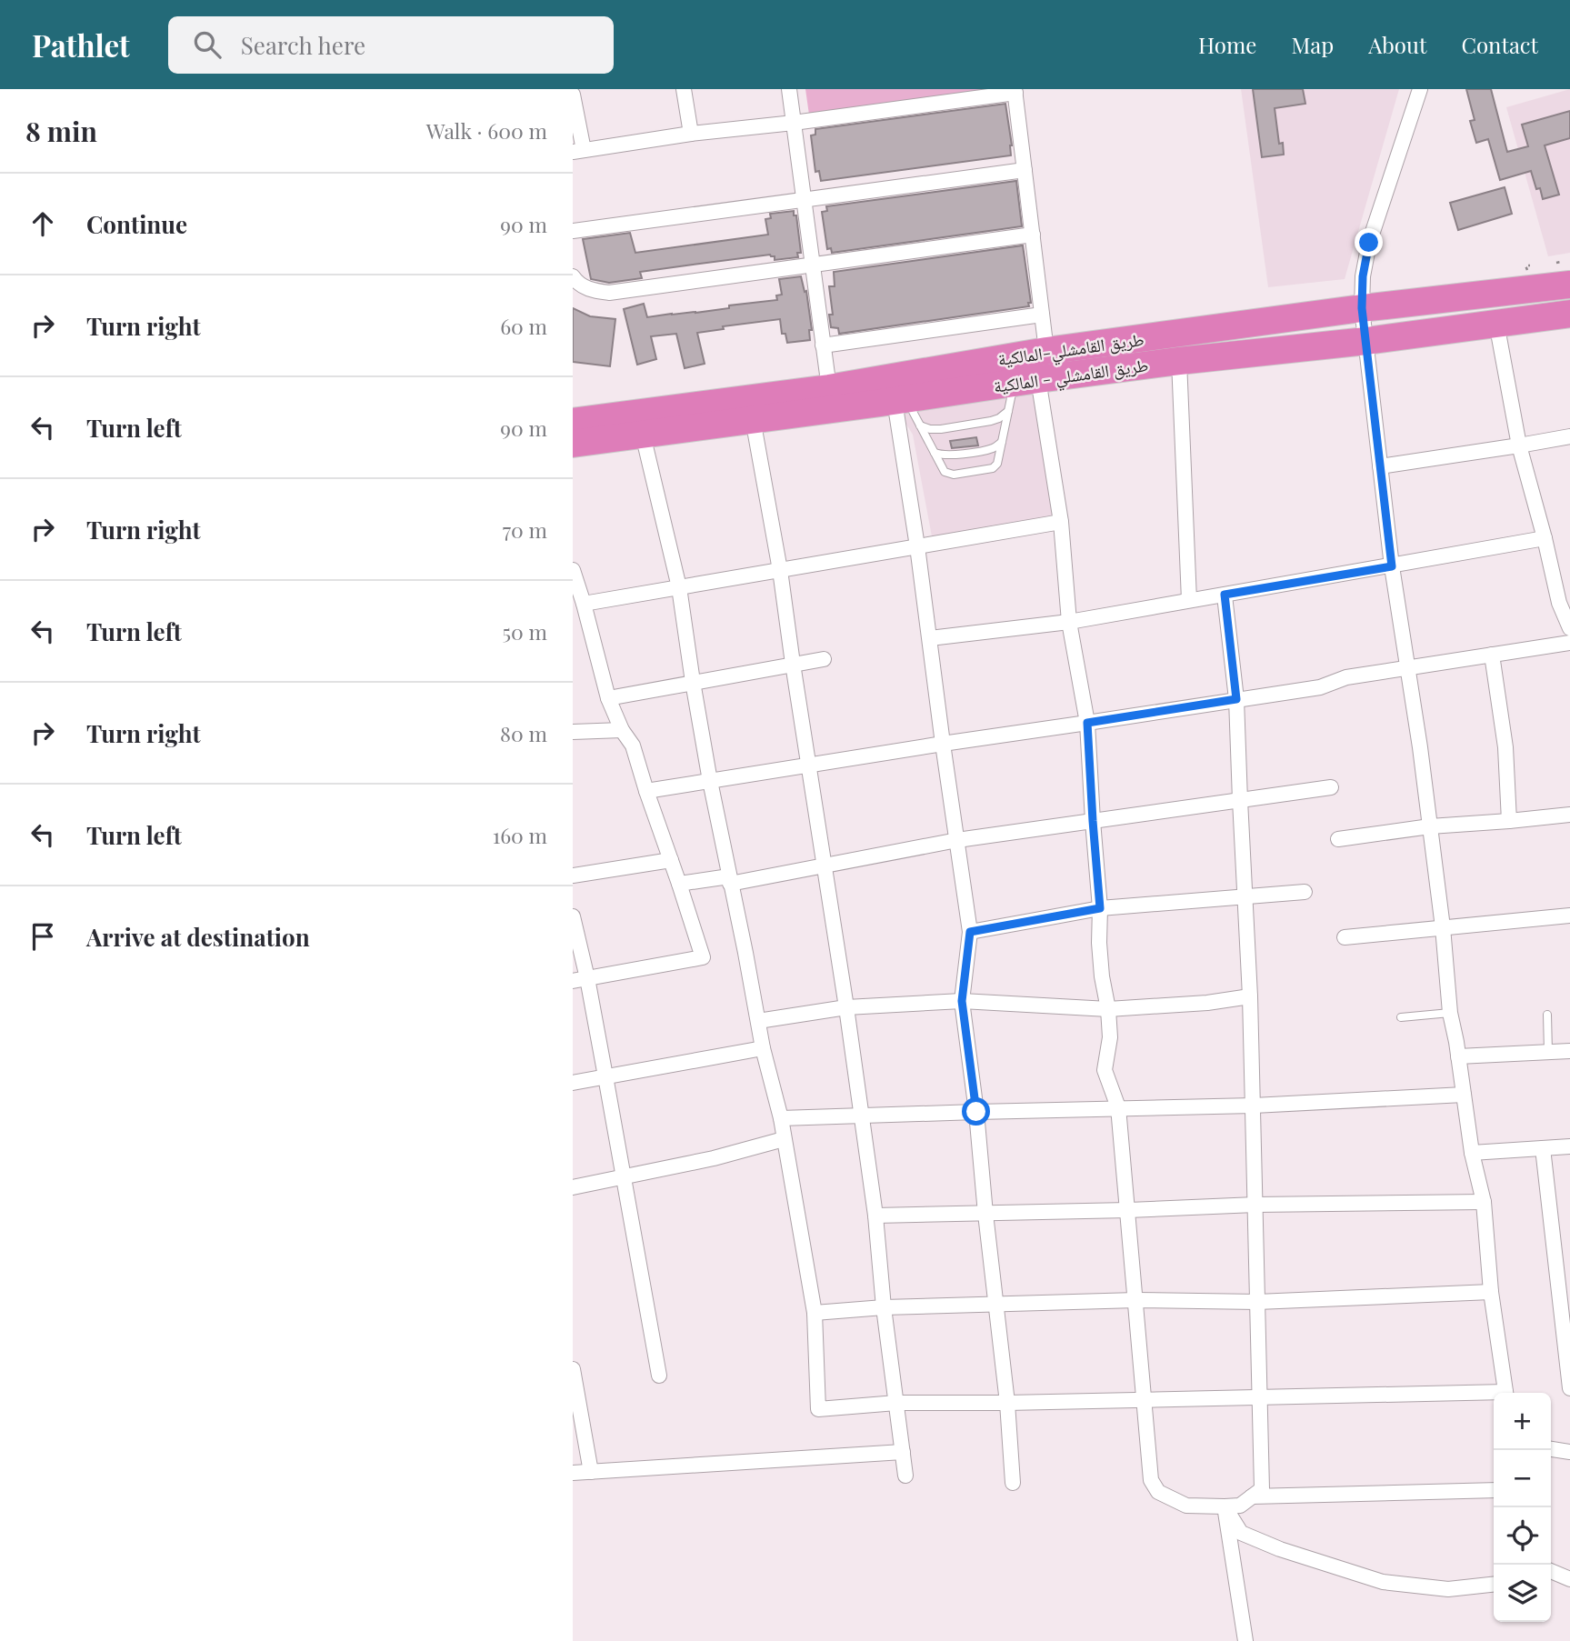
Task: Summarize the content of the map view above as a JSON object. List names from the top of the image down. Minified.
{"streets":{"highway":["طريق القامشلي-المالكية","طريق القامشلي - المالكية"]},"crossings":[["طريق القامشلي-المالكية","طريق القامشلي - المالكية"]],"page":{"header":"Pathlet","search":"Search here","nav":["Home","Map","About","Contact"],"heading":["8 min","Walk · 600 m"],"list":[["Continue","90 m"],["Turn right","60 m"],["Turn left","90 m"],["Turn right","70 m"],["Turn left","50 m"],["Turn right","80 m"],["Turn left","160 m"],"Arrive at destination"],"map_buttons":["+","−"]}}
